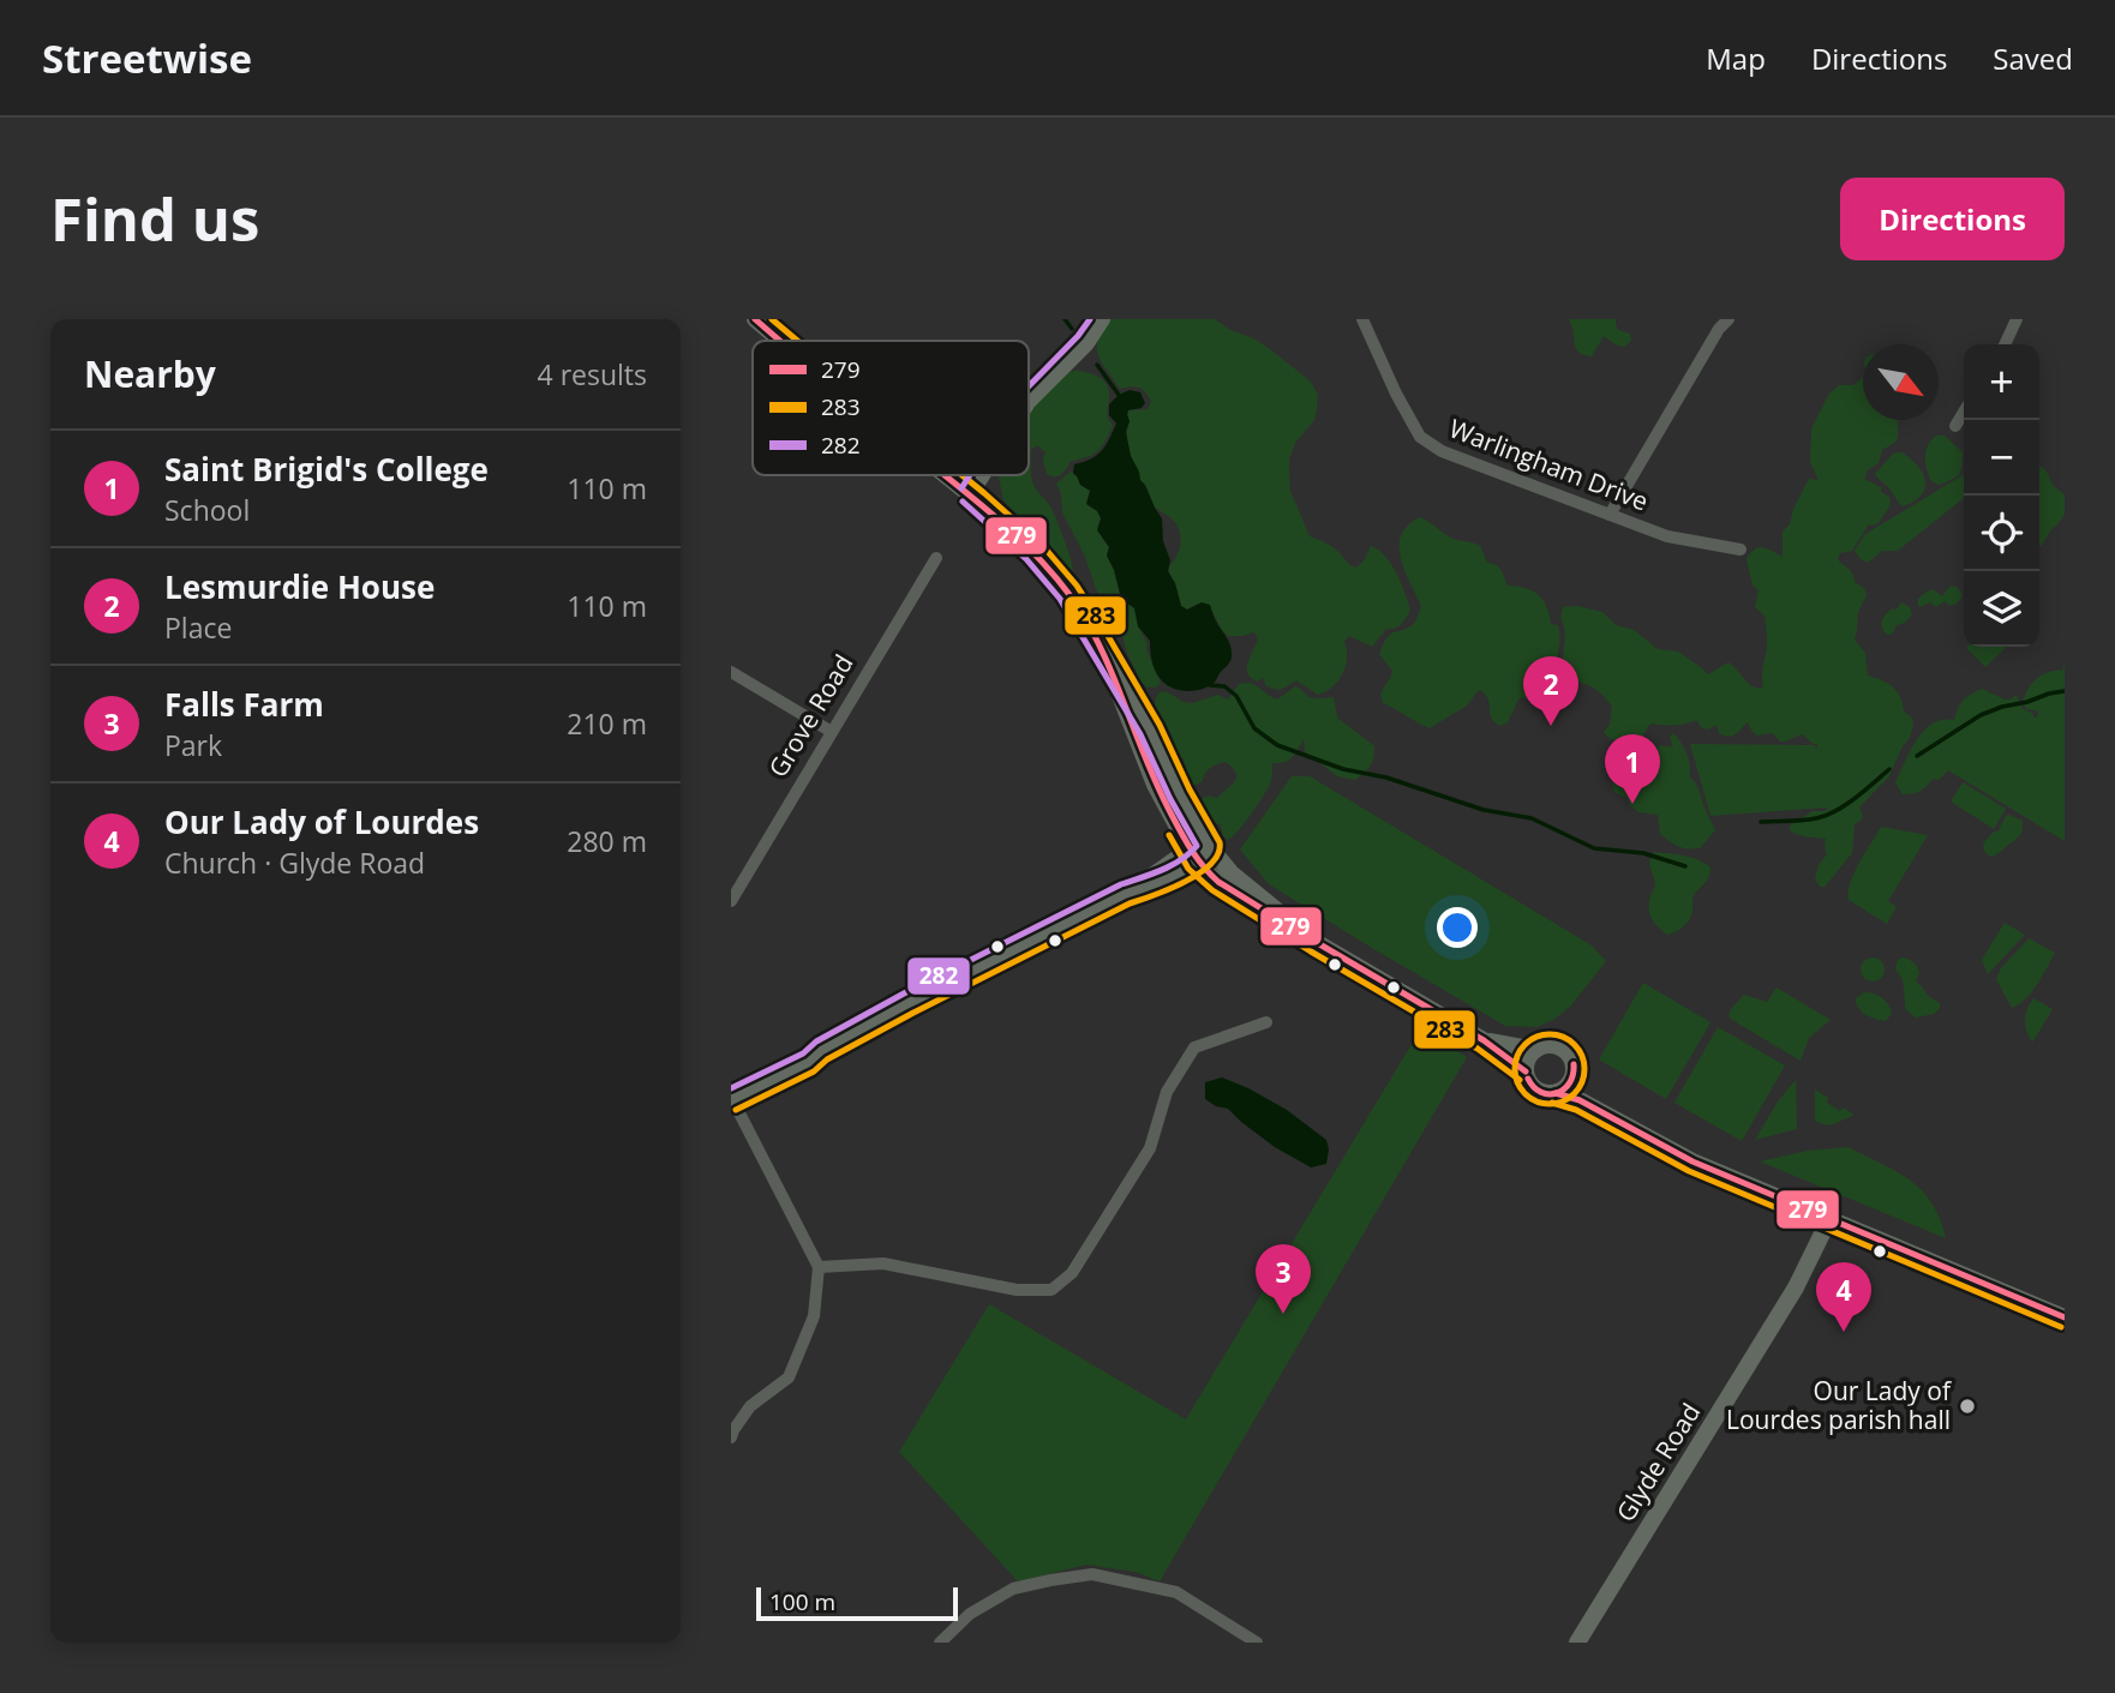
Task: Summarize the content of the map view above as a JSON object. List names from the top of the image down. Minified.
{"streets":{"main road":["Glyde Road"],"street":["Warlingham Drive","Grove Road"]},"places":["Our Lady of Lourdes parish hall"],"lines":["transit line 279","transit line 283","transit line 282"],"legend":["279","283","282"],"scale_bar":"100 m","north":"bottom right","page":{"header":"Streetwise","nav":["Map","Directions","Saved"],"buttons":"Directions","title":"Find us","heading":["Nearby","4 results"],"map_buttons":["+","−"],"list":[{"mark":"1","name":"Saint Brigid's College","note":"School","value":"110 m"},{"mark":"2","name":"Lesmurdie House","note":"Place","value":"110 m"},{"mark":"3","name":"Falls Farm","note":"Park","value":"210 m"},{"mark":"4","name":"Our Lady of Lourdes","note":"Church · Glyde Road","value":"280 m"}],"pins":["2","1","3","4"],"scale":"100 m"}}
